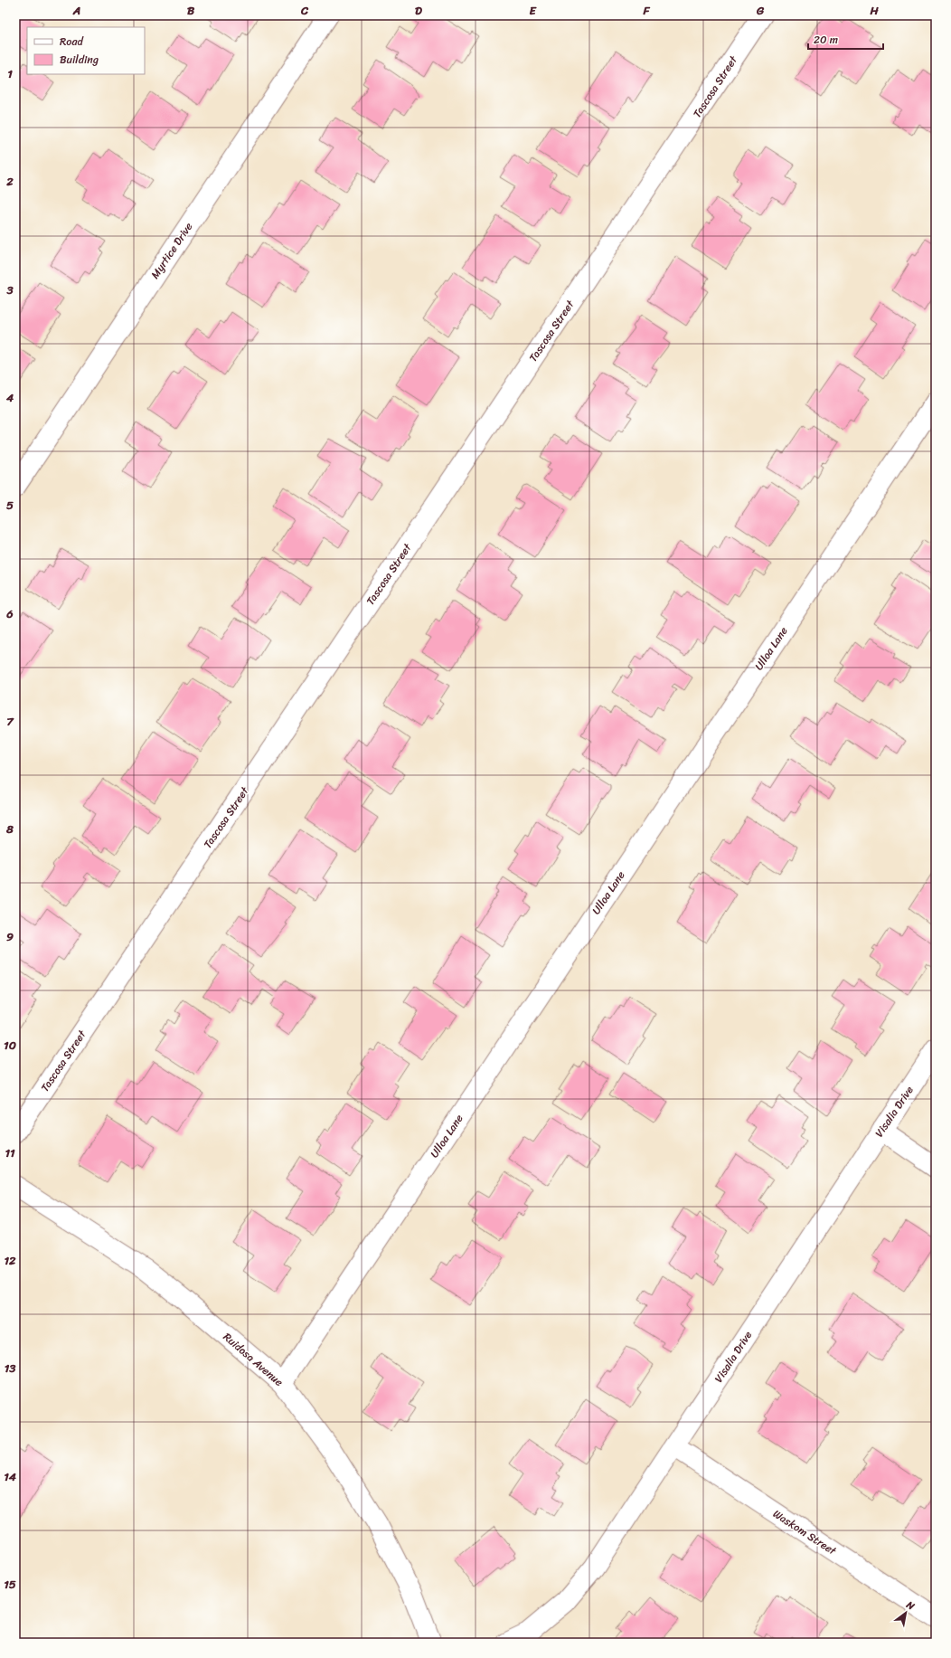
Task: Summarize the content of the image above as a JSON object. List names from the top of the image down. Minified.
{"streets":{"street":["Tascosa Street","Myrtice Drive","Ulloa Lane","Visalia Drive","Ruidosa Avenue","Waskom Street"]},"crossings":[["Ulloa Lane","Ruidosa Avenue"],["Visalia Drive","Waskom Street"]],"legend":["Road","Building"],"scale_bar":"20 m","north":"top right","grid":{"columns":["A","B","C","D","E","F","G","H"],"rows":["1","2","3","4","5","6","7","8","9","10","11","12","13","14","15"]}}
